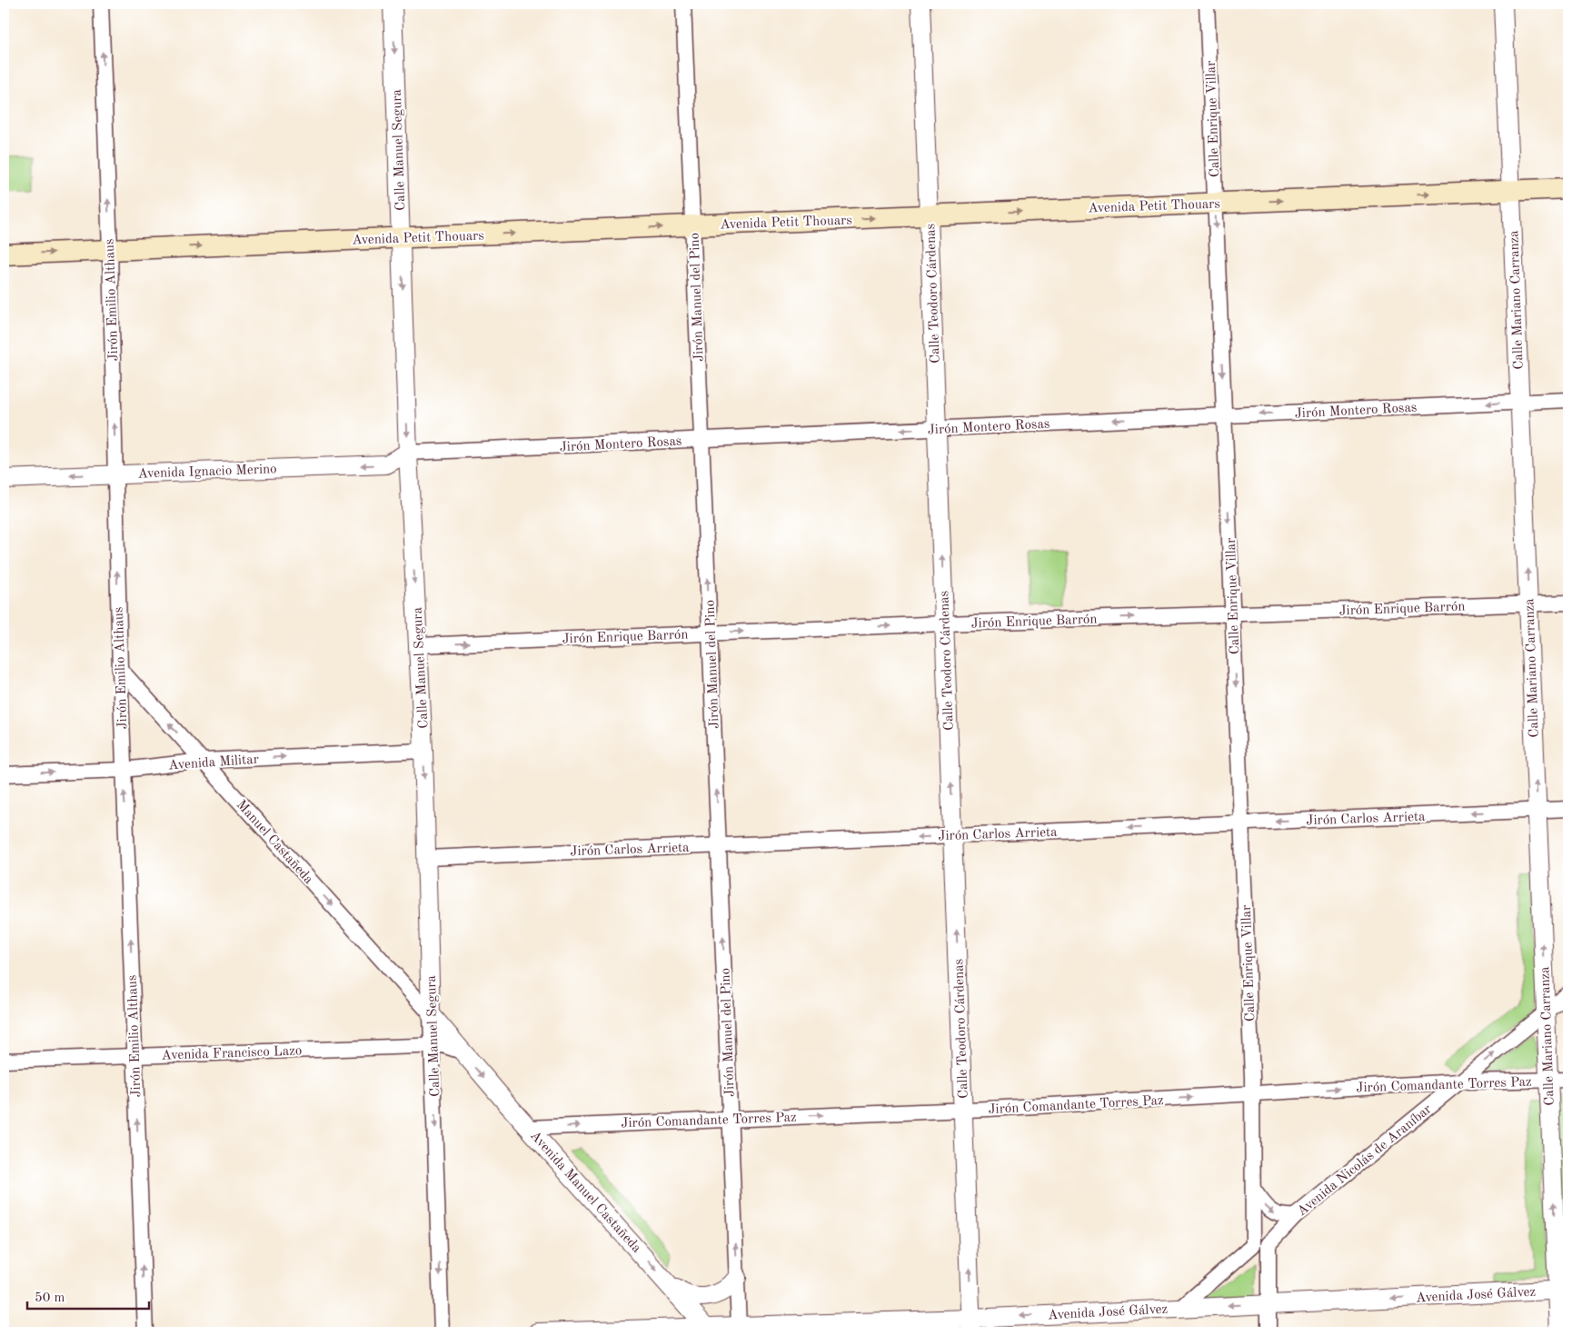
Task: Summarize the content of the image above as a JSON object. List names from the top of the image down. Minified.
{"streets":{"main road":["Avenida Petit Thouars"],"street":["Calle Enrique Villar","Calle Manuel Segura","Calle Teodoro Cárdenas","Jirón Manuel del Pino","Jirón Emilio Althaus","Calle Mariano Carranza","Jirón Montero Rosas","Avenida Ignacio Merino","Jirón Enrique Barrón","Avenida Militar","Jirón Carlos Arrieta","Manuel Castañeda","Avenida Francisco Lazo","Jirón Comandante Torres Paz","Avenida Nicolás de Araníbar","Avenida Manuel Castañeda","Avenida José Gálvez"]},"crossings":[["Calle Enrique Villar","Avenida Petit Thouars"],["Calle Enrique Villar","Jirón Montero Rosas"],["Calle Enrique Villar","Jirón Enrique Barrón"],["Calle Enrique Villar","Jirón Carlos Arrieta"],["Calle Enrique Villar","Jirón Comandante Torres Paz"],["Calle Enrique Villar","Avenida José Gálvez"],["Calle Manuel Segura","Avenida Petit Thouars"],["Calle Manuel Segura","Jirón Montero Rosas"],["Calle Manuel Segura","Avenida Ignacio Merino"],["Calle Manuel Segura","Jirón Enrique Barrón"],["Calle Manuel Segura","Avenida Militar"],["Calle Manuel Segura","Jirón Carlos Arrieta"],["Calle Manuel Segura","Manuel Castañeda"],["Calle Manuel Segura","Avenida Francisco Lazo"],["Calle Manuel Segura","Avenida Manuel Castañeda"],["Avenida Petit Thouars","Calle Teodoro Cárdenas"],["Avenida Petit Thouars","Jirón Manuel del Pino"],["Avenida Petit Thouars","Jirón Emilio Althaus"],["Avenida Petit Thouars","Calle Mariano Carranza"],["Calle Teodoro Cárdenas","Jirón Montero Rosas"],["Calle Teodoro Cárdenas","Jirón Enrique Barrón"],["Calle Teodoro Cárdenas","Jirón Carlos Arrieta"],["Calle Teodoro Cárdenas","Jirón Comandante Torres Paz"],["Calle Teodoro Cárdenas","Avenida José Gálvez"],["Jirón Manuel del Pino","Jirón Montero Rosas"],["Jirón Manuel del Pino","Jirón Enrique Barrón"],["Jirón Manuel del Pino","Jirón Carlos Arrieta"],["Jirón Manuel del Pino","Jirón Comandante Torres Paz"],["Jirón Manuel del Pino","Avenida José Gálvez"],["Jirón Emilio Althaus","Avenida Ignacio Merino"],["Jirón Emilio Althaus","Avenida Militar"],["Jirón Emilio Althaus","Manuel Castañeda"],["Jirón Emilio Althaus","Avenida Francisco Lazo"],["Calle Mariano Carranza","Jirón Montero Rosas"],["Calle Mariano Carranza","Jirón Enrique Barrón"],["Calle Mariano Carranza","Jirón Carlos Arrieta"],["Calle Mariano Carranza","Jirón Comandante Torres Paz"],["Calle Mariano Carranza","Avenida Nicolás de Araníbar"],["Calle Mariano Carranza","Avenida José Gálvez"],["Jirón Montero Rosas","Avenida Ignacio Merino"],["Avenida Militar","Manuel Castañeda"],["Manuel Castañeda","Avenida Manuel Castañeda"],["Jirón Comandante Torres Paz","Avenida Nicolás de Araníbar"],["Jirón Comandante Torres Paz","Avenida Manuel Castañeda"],["Avenida Nicolás de Araníbar","Avenida José Gálvez"],["Avenida Manuel Castañeda","Avenida José Gálvez"]],"one_way":["Calle Enrique Villar","Calle Manuel Segura","Avenida Petit Thouars","Calle Teodoro Cárdenas","Jirón Manuel del Pino","Jirón Emilio Althaus","Calle Mariano Carranza","Jirón Montero Rosas","Avenida Ignacio Merino","Jirón Enrique Barrón","Avenida Militar","Jirón Carlos Arrieta","Jirón Comandante Torres Paz","Avenida Manuel Castañeda","Avenida José Gálvez"],"scale_bar":"50 m"}
